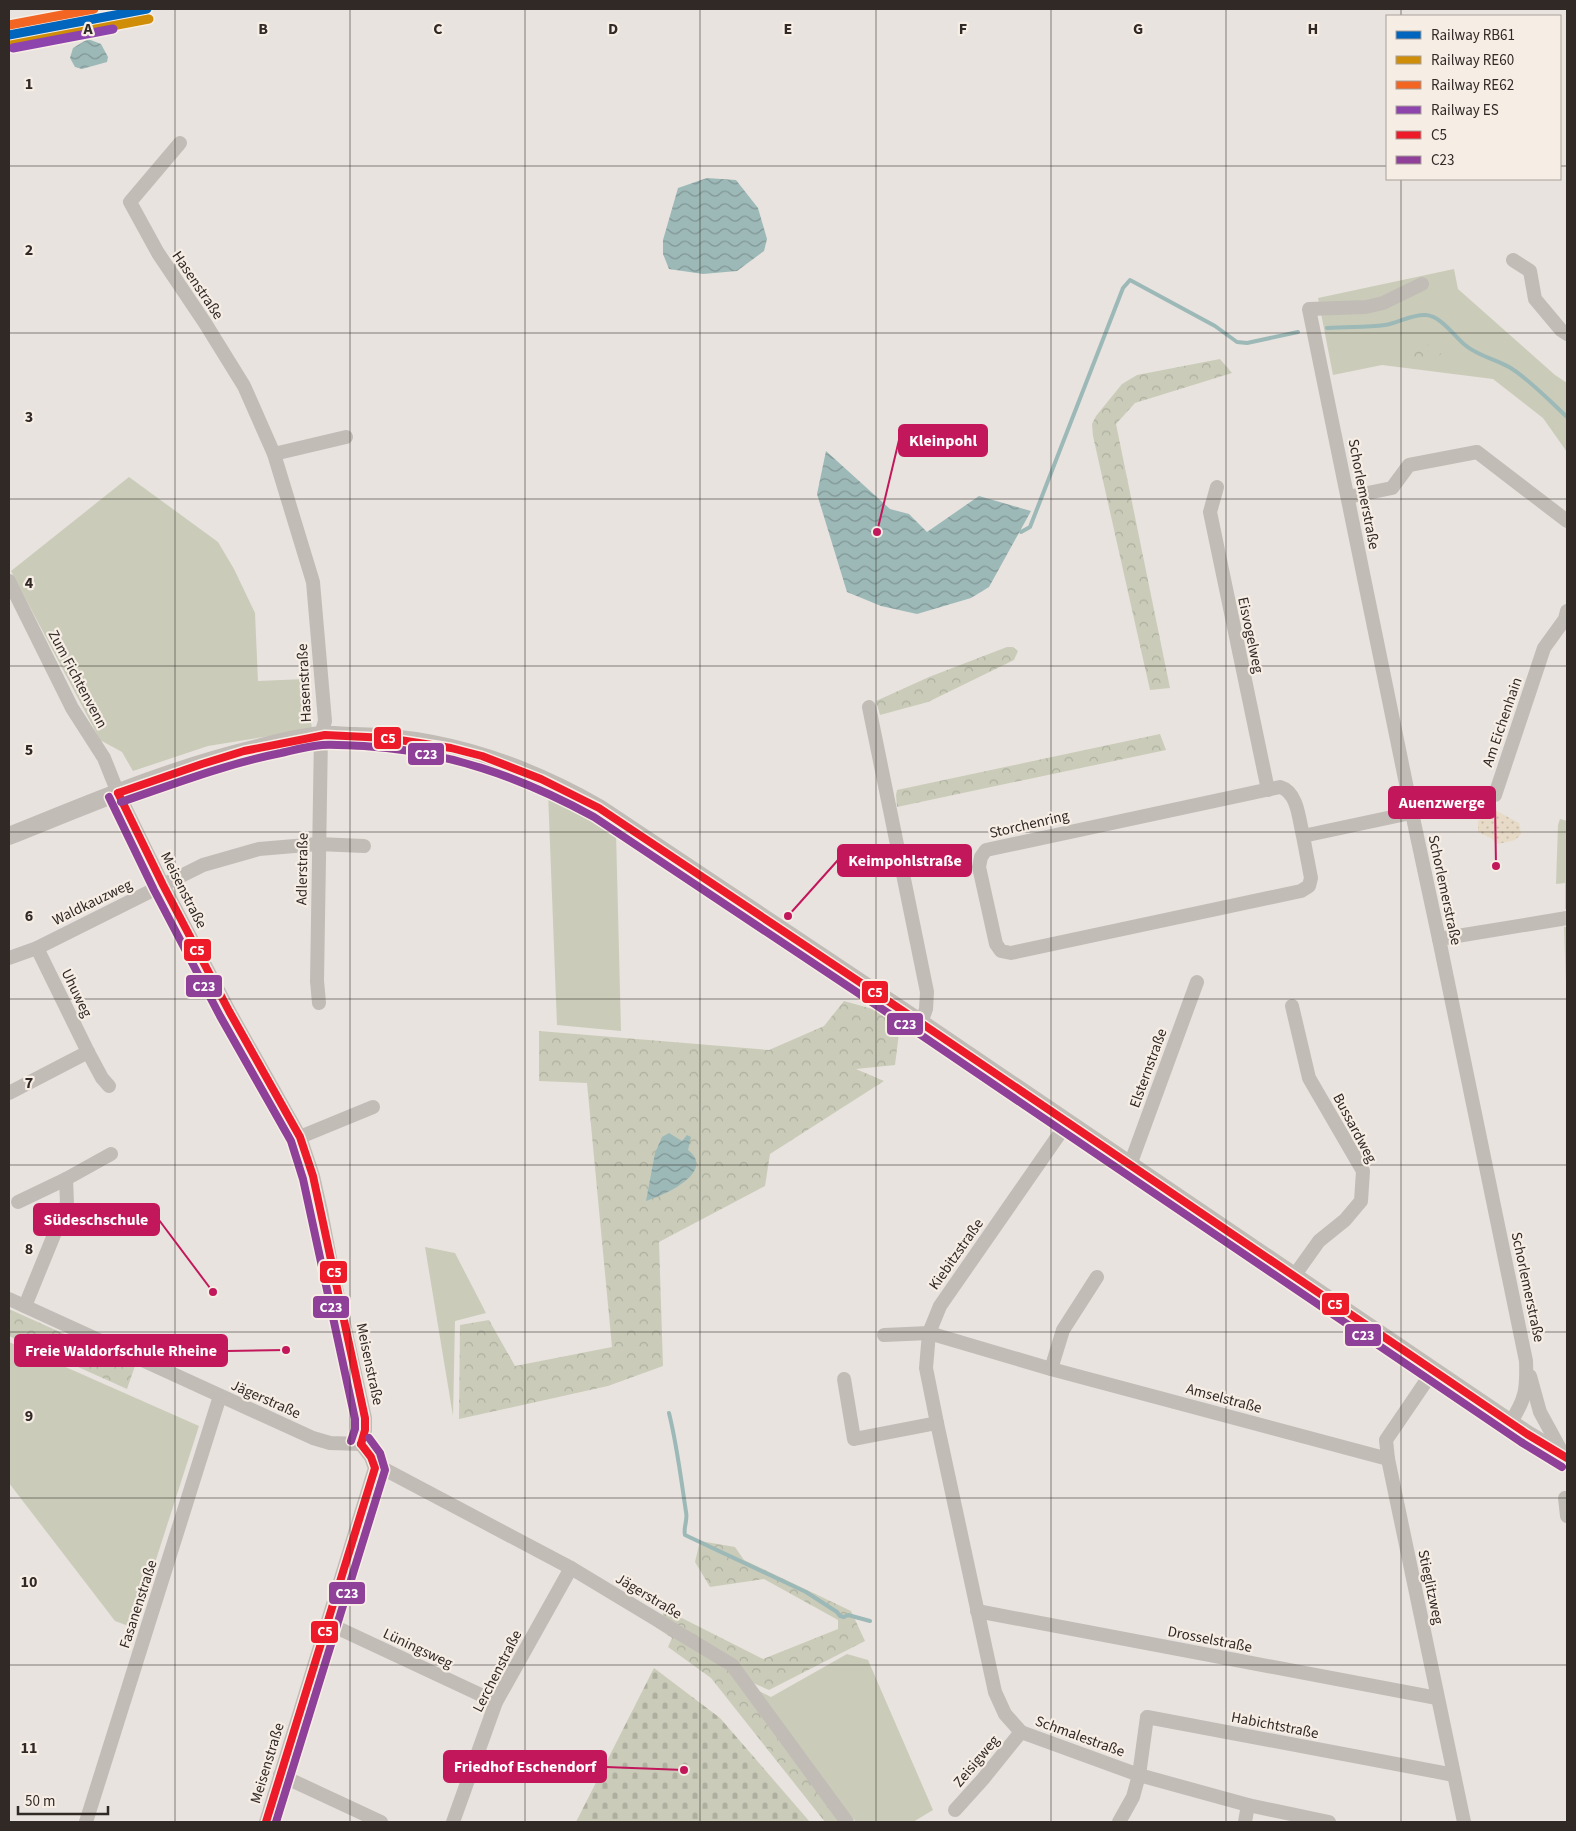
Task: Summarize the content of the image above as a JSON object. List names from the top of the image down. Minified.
{"streets":{"street":["Hasenstraße","Schorlemerstraße","Eisvogelweg","Zum Fichtenvenn","Am Eichenhain","Storchenring","Adlerstraße","Meisenstraße","Waldkauzweg","Uhuweg","Elsternstraße","Bussardweg","Kiebitzstraße","Amselstraße","Jägerstraße","Stieglitzweg","Fasanenstraße","Drosselstraße","Lüningsweg","Lerchenstraße","Habichtstraße","Schmalestraße","Zeisigweg"]},"crossings":[["Hasenstraße","Adlerstraße"],["Schorlemerstraße","Am Eichenhain"],["Eisvogelweg","Storchenring"],["Zum Fichtenvenn","Meisenstraße"],["Adlerstraße","Waldkauzweg"],["Meisenstraße","Waldkauzweg"],["Meisenstraße","Jägerstraße"],["Meisenstraße","Lüningsweg"],["Waldkauzweg","Uhuweg"],["Kiebitzstraße","Amselstraße"],["Kiebitzstraße","Drosselstraße"],["Kiebitzstraße","Schmalestraße"],["Amselstraße","Stieglitzweg"],["Jägerstraße","Fasanenstraße"],["Jägerstraße","Lerchenstraße"],["Stieglitzweg","Drosselstraße"],["Stieglitzweg","Habichtstraße"],["Drosselstraße","Schmalestraße"],["Lüningsweg","Lerchenstraße"],["Habichtstraße","Schmalestraße"],["Schmalestraße","Zeisigweg"]],"places":["Kleinpohl","Auenzwerge","Keimpohlstraße","Südeschschule","Freie Waldorfschule Rheine","Friedhof Eschendorf"],"lines":["rail line RB61","rail line RE62","rail line RE60","rail line ES","transit line C5","transit line C23"],"legend":["Railway RB61","Railway RE60","Railway RE62","Railway ES","C5","C23"],"scale_bar":"50 m","grid":{"columns":["A","B","C","D","E","F","G","H"],"rows":["1","2","3","4","5","6","7","8","9","10","11"]}}
